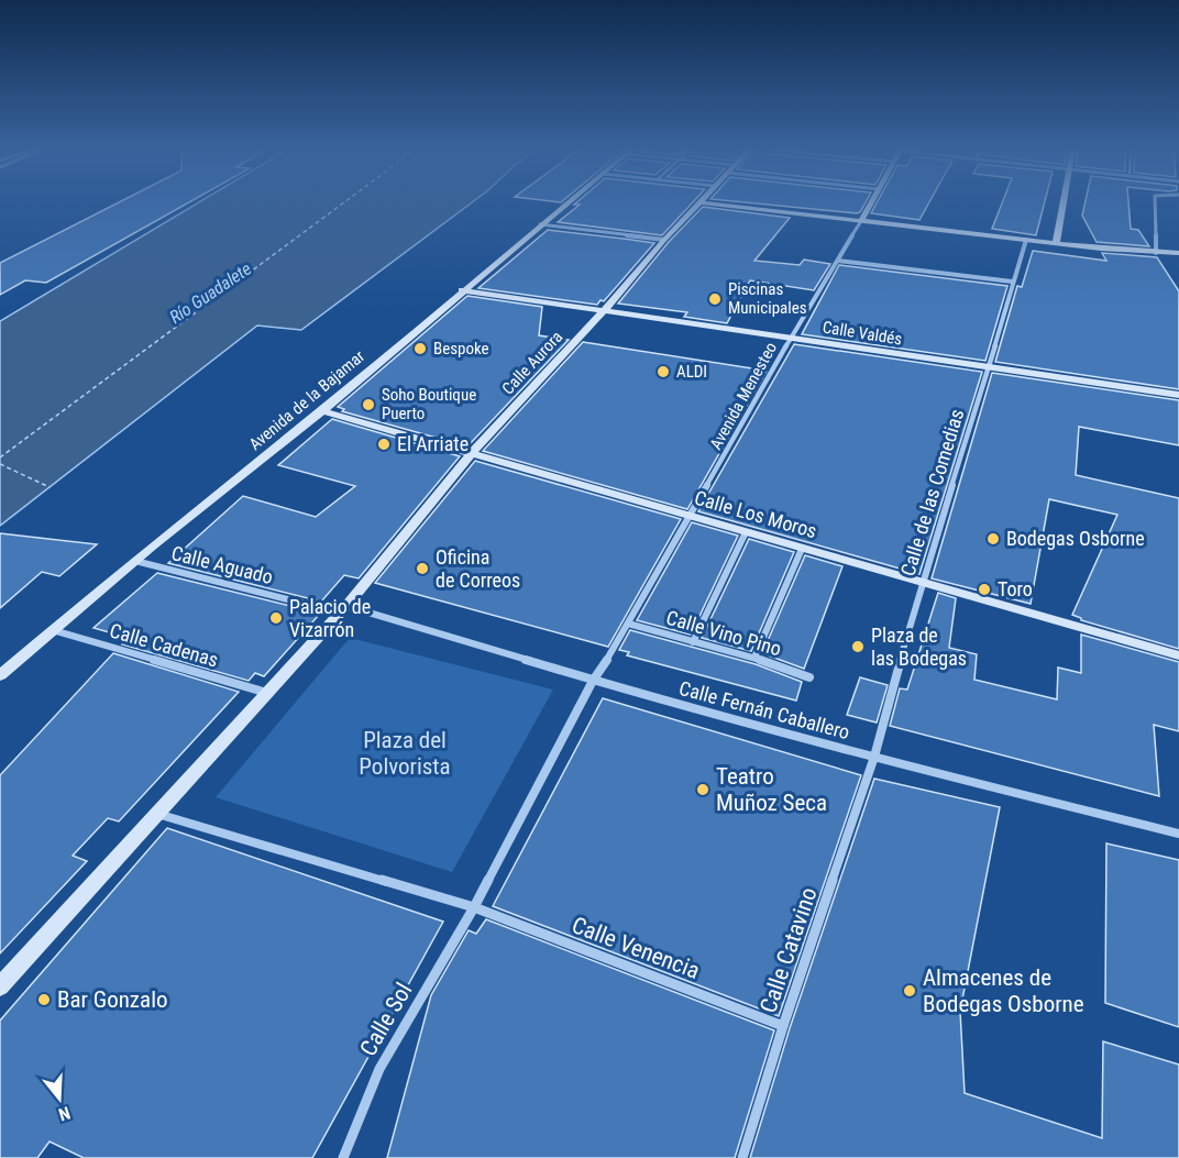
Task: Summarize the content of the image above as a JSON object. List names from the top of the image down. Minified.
{"streets":{"street":["Calle Valdés","Calle Aurora","Avenida Menesteo","Avenida de la Bajamar","Calle de las Comedias","Calle Los Moros","Calle Aguado","Calle Vino Pino","Calle Cadenas","Calle Fernán Caballero","Calle Venencia","Calle Catavino","Calle Sol"]},"crossings":[["Calle Valdés","Calle Aurora"],["Calle Valdés","Avenida Menesteo"],["Calle Valdés","Avenida de la Bajamar"],["Calle Valdés","Calle de las Comedias"],["Calle Aurora","Calle Los Moros"],["Calle Aurora","Calle Aguado"],["Calle Aurora","Calle Fernán Caballero"],["Avenida Menesteo","Calle Los Moros"],["Avenida Menesteo","Calle Vino Pino"],["Avenida Menesteo","Calle Fernán Caballero"],["Avenida Menesteo","Calle Sol"],["Avenida de la Bajamar","Calle Los Moros"],["Avenida de la Bajamar","Calle Aguado"],["Avenida de la Bajamar","Calle Cadenas"],["Calle de las Comedias","Calle Los Moros"],["Calle de las Comedias","Calle Fernán Caballero"],["Calle de las Comedias","Calle Catavino"],["Calle Aguado","Calle Fernán Caballero"],["Calle Fernán Caballero","Calle Catavino"],["Calle Fernán Caballero","Calle Sol"],["Calle Venencia","Calle Catavino"],["Calle Venencia","Calle Sol"]],"water":["Río Guadalete"],"parks":["Plaza del Polvorista"],"places":["Piscinas Municipales","Bespoke","ALDI","Soho Boutique Puerto","El Arriate","Bodegas Osborne","Oficina de Correos","Toro","Palacio de Vizarrón","Plaza de las Bodegas","Teatro Muñoz Seca","Almacenes de Bodegas Osborne","Bar Gonzalo"],"north":"bottom"}
